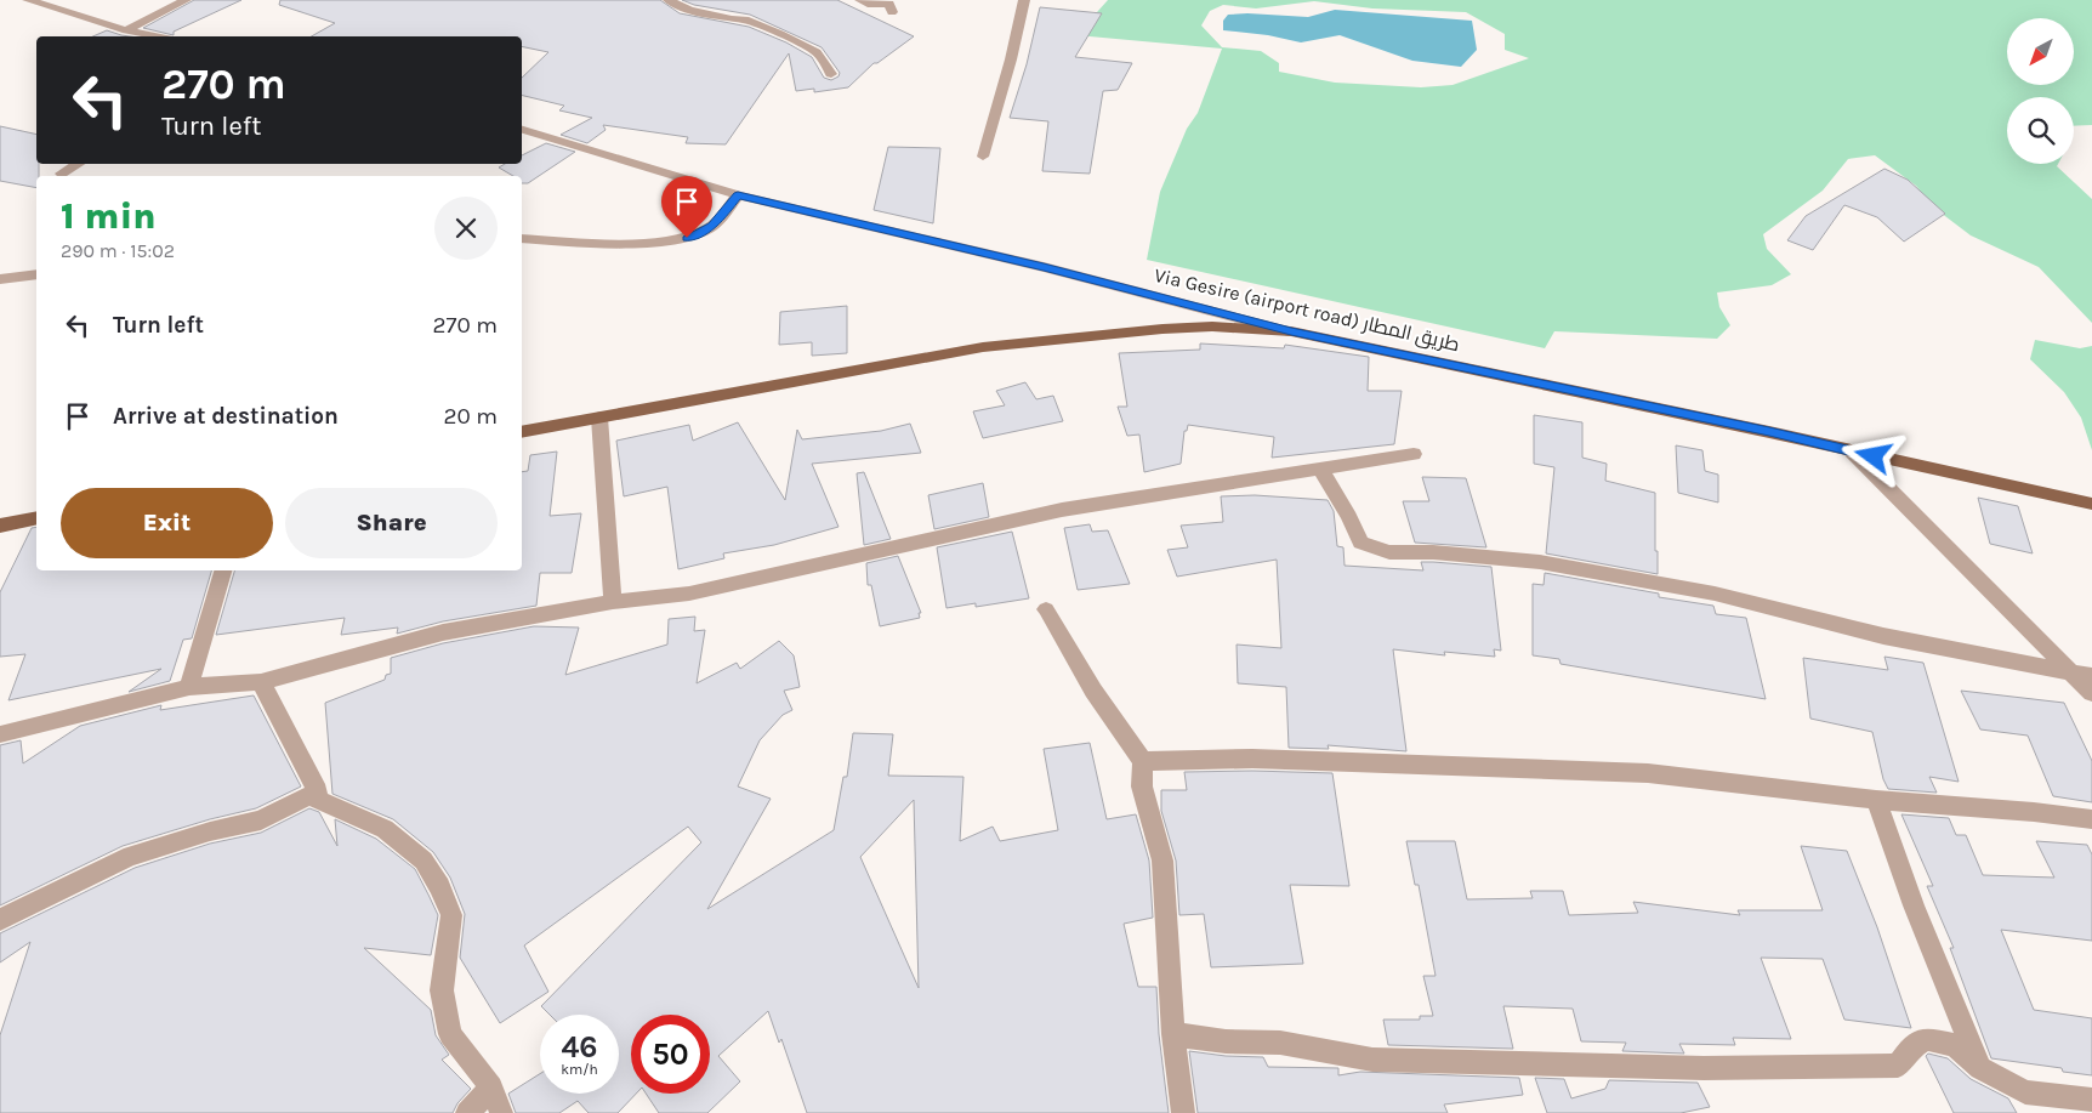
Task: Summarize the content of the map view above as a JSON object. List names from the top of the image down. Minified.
{"streets":{"main road":["Via Gesire (airport road) طريق المطار"]},"north":"bottom left","page":{"turn":["270 m","Turn left"],"heading":["1 min","290 m · 15:02"],"list":[{"name":"Turn left","value":"270 m"},{"name":"Arrive at destination","value":"20 m"}],"buttons":["Exit","Share"],"speed":"46 km/h","limit":"50"}}
